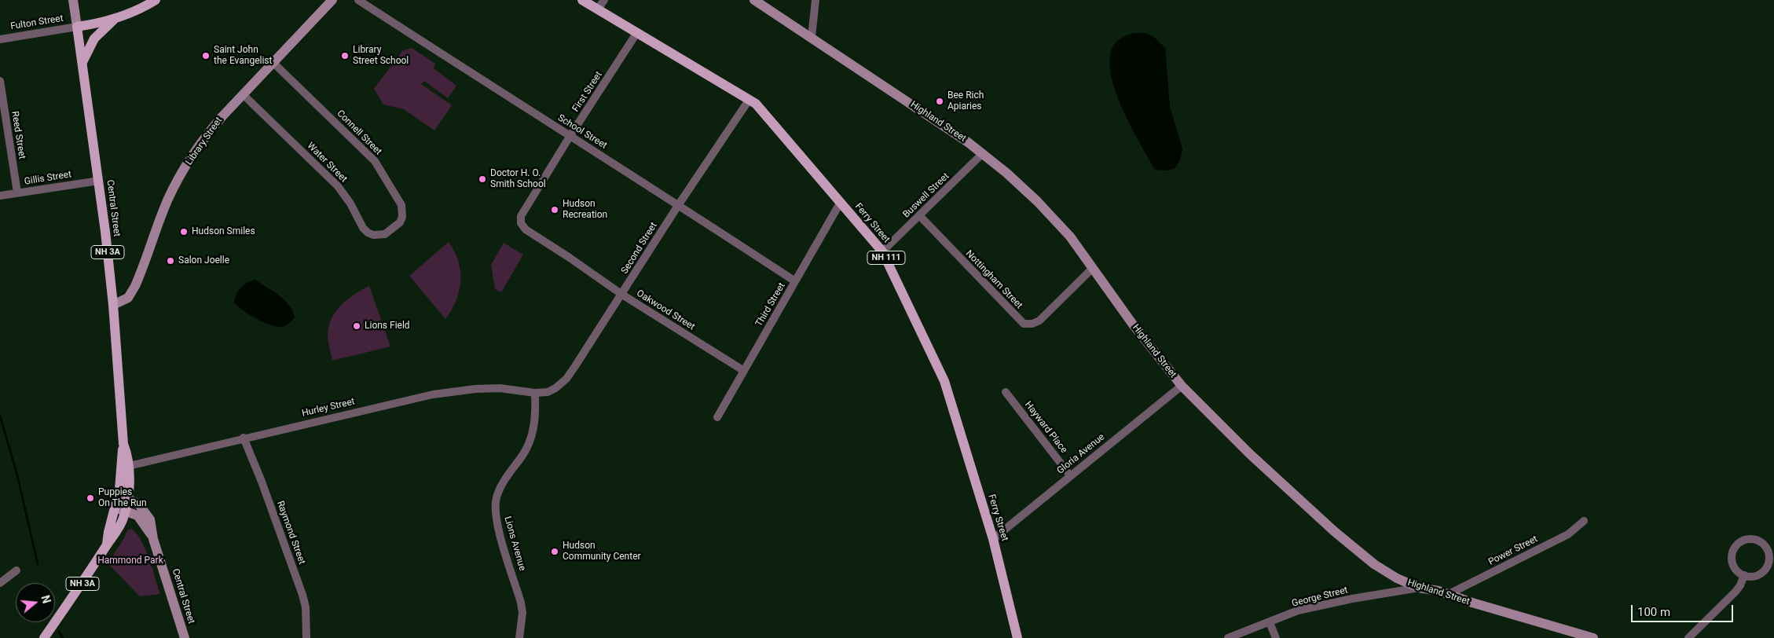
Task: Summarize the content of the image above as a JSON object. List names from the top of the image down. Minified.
{"streets":{"main road":["Central Street","Ferry Street","NH 3A","NH 111"],"street":["Fulton Street","First Street","Highland Street","School Street","Connell Street","Reed Street","Library Street","Water Street","Gillis Street","Buswell Street","Second Street","Nottingham Street","Third Street","Oakwood Street","Hurley Street","Hayward Place","Gloria Avenue","Raymond Street","Lions Avenue","Power Street","George Street"]},"crossings":[["Fulton Street","Central Street"],["First Street","School Street"],["First Street","Ferry Street"],["First Street","Oakwood Street"],["Highland Street","Buswell Street"],["Highland Street","Nottingham Street"],["Highland Street","Gloria Avenue"],["Highland Street","Power Street"],["Highland Street","George Street"],["School Street","Second Street"],["School Street","Third Street"],["Connell Street","Library Street"],["Connell Street","Water Street"],["Reed Street","Gillis Street"],["Library Street","Water Street"],["Library Street","Central Street"],["Gillis Street","Central Street"],["Buswell Street","Ferry Street"],["Buswell Street","Nottingham Street"],["Central Street","NH 3A"],["Central Street","Hurley Street"],["Ferry Street","Second Street"],["Ferry Street","Third Street"],["Ferry Street","Gloria Avenue"],["Second Street","Oakwood Street"],["Second Street","Hurley Street"],["Second Street","Lions Avenue"],["Third Street","Oakwood Street"],["Hurley Street","Raymond Street"],["Hurley Street","Lions Avenue"],["Hayward Place","Gloria Avenue"]],"parks":["Hammond Park"],"places":["Saint John the Evangelist","Library Street School","Bee Rich Apiaries","Doctor H. O. Smith School","Hudson Recreation","Hudson Smiles","Salon Joelle","Lions Field","Puppies On The Run","Hudson Community Center"],"scale_bar":"100 m","north":"right"}
